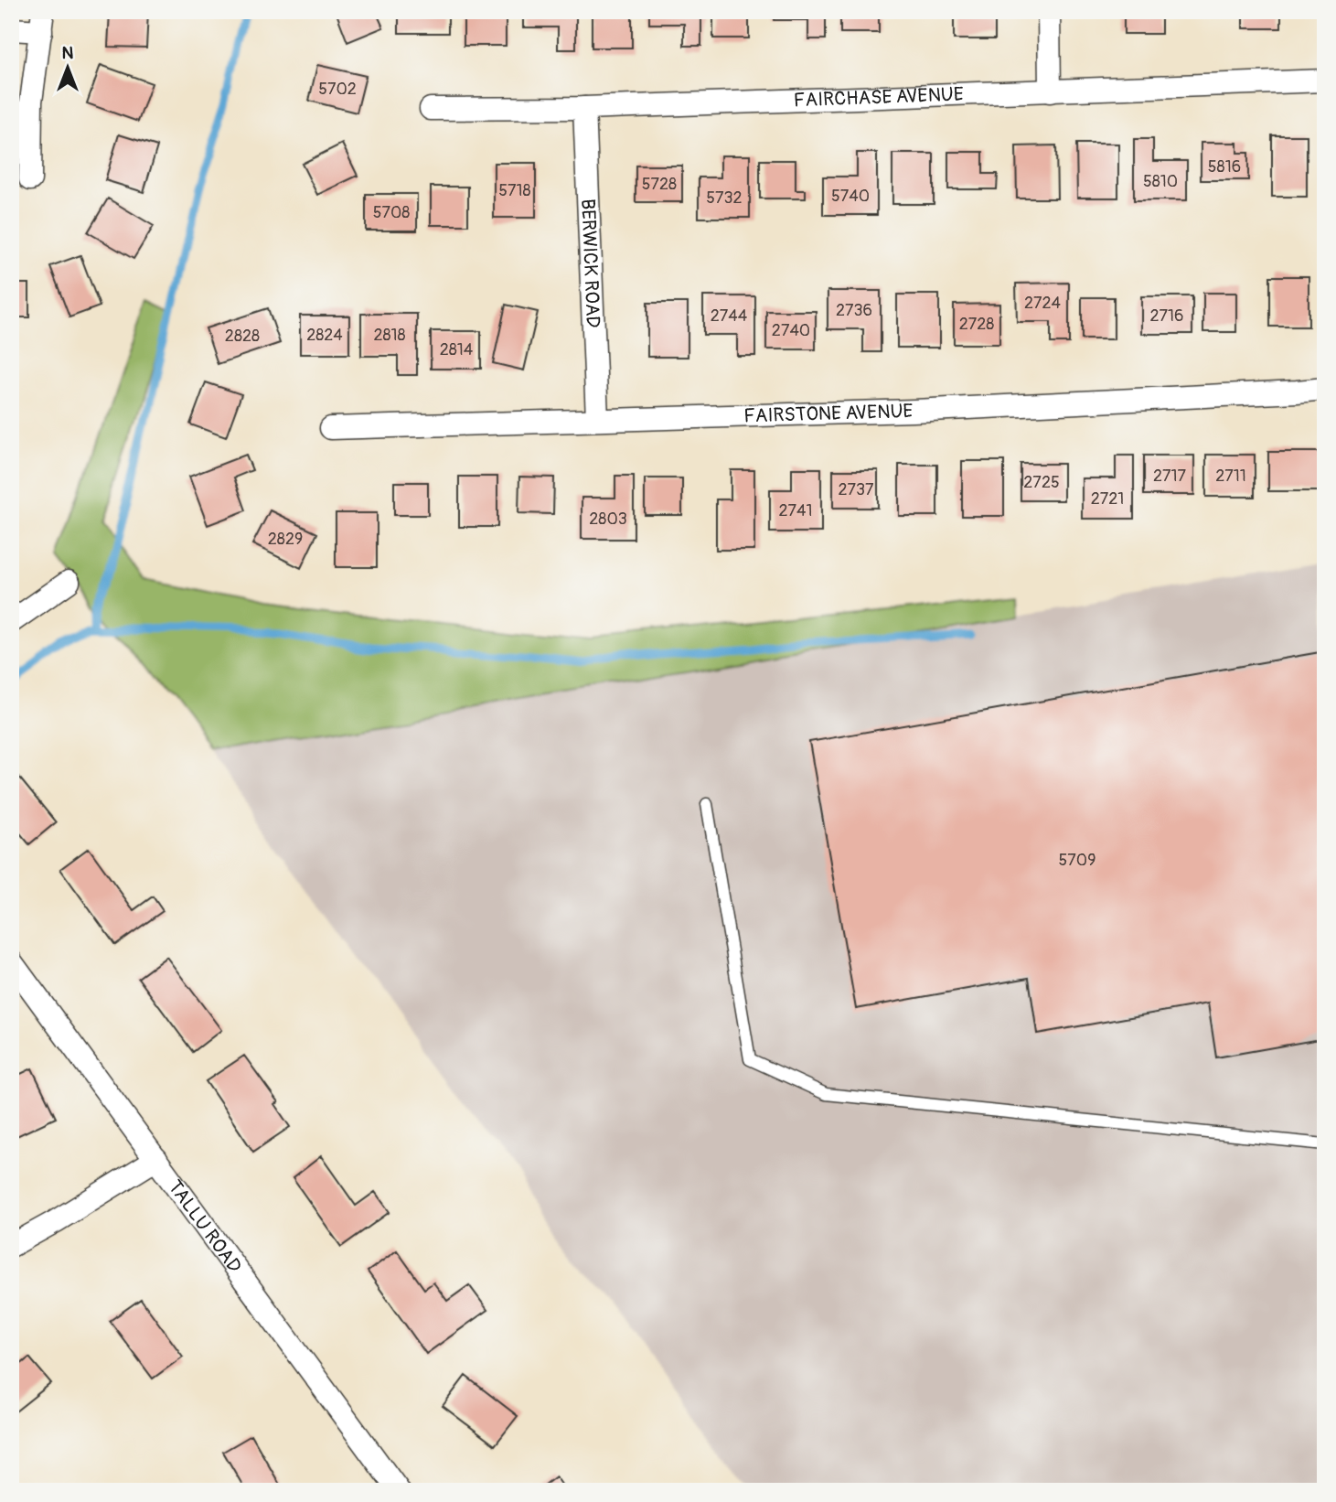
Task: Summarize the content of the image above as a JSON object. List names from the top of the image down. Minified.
{"streets":{"street":["FAIRCHASE AVENUE","BERWICK ROAD","FAIRSTONE AVENUE","TALLU ROAD"]},"crossings":[["FAIRCHASE AVENUE","BERWICK ROAD"],["BERWICK ROAD","FAIRSTONE AVENUE"]],"house_numbers":["5702","5816","5810","5728","5718","5740","5732","5708","2724","2736","2744","2716","2728","2740","2824","2818","2828","2814","2717","2711","2725","2737","2721","2741","2803","2829","5709"],"north":"top"}
